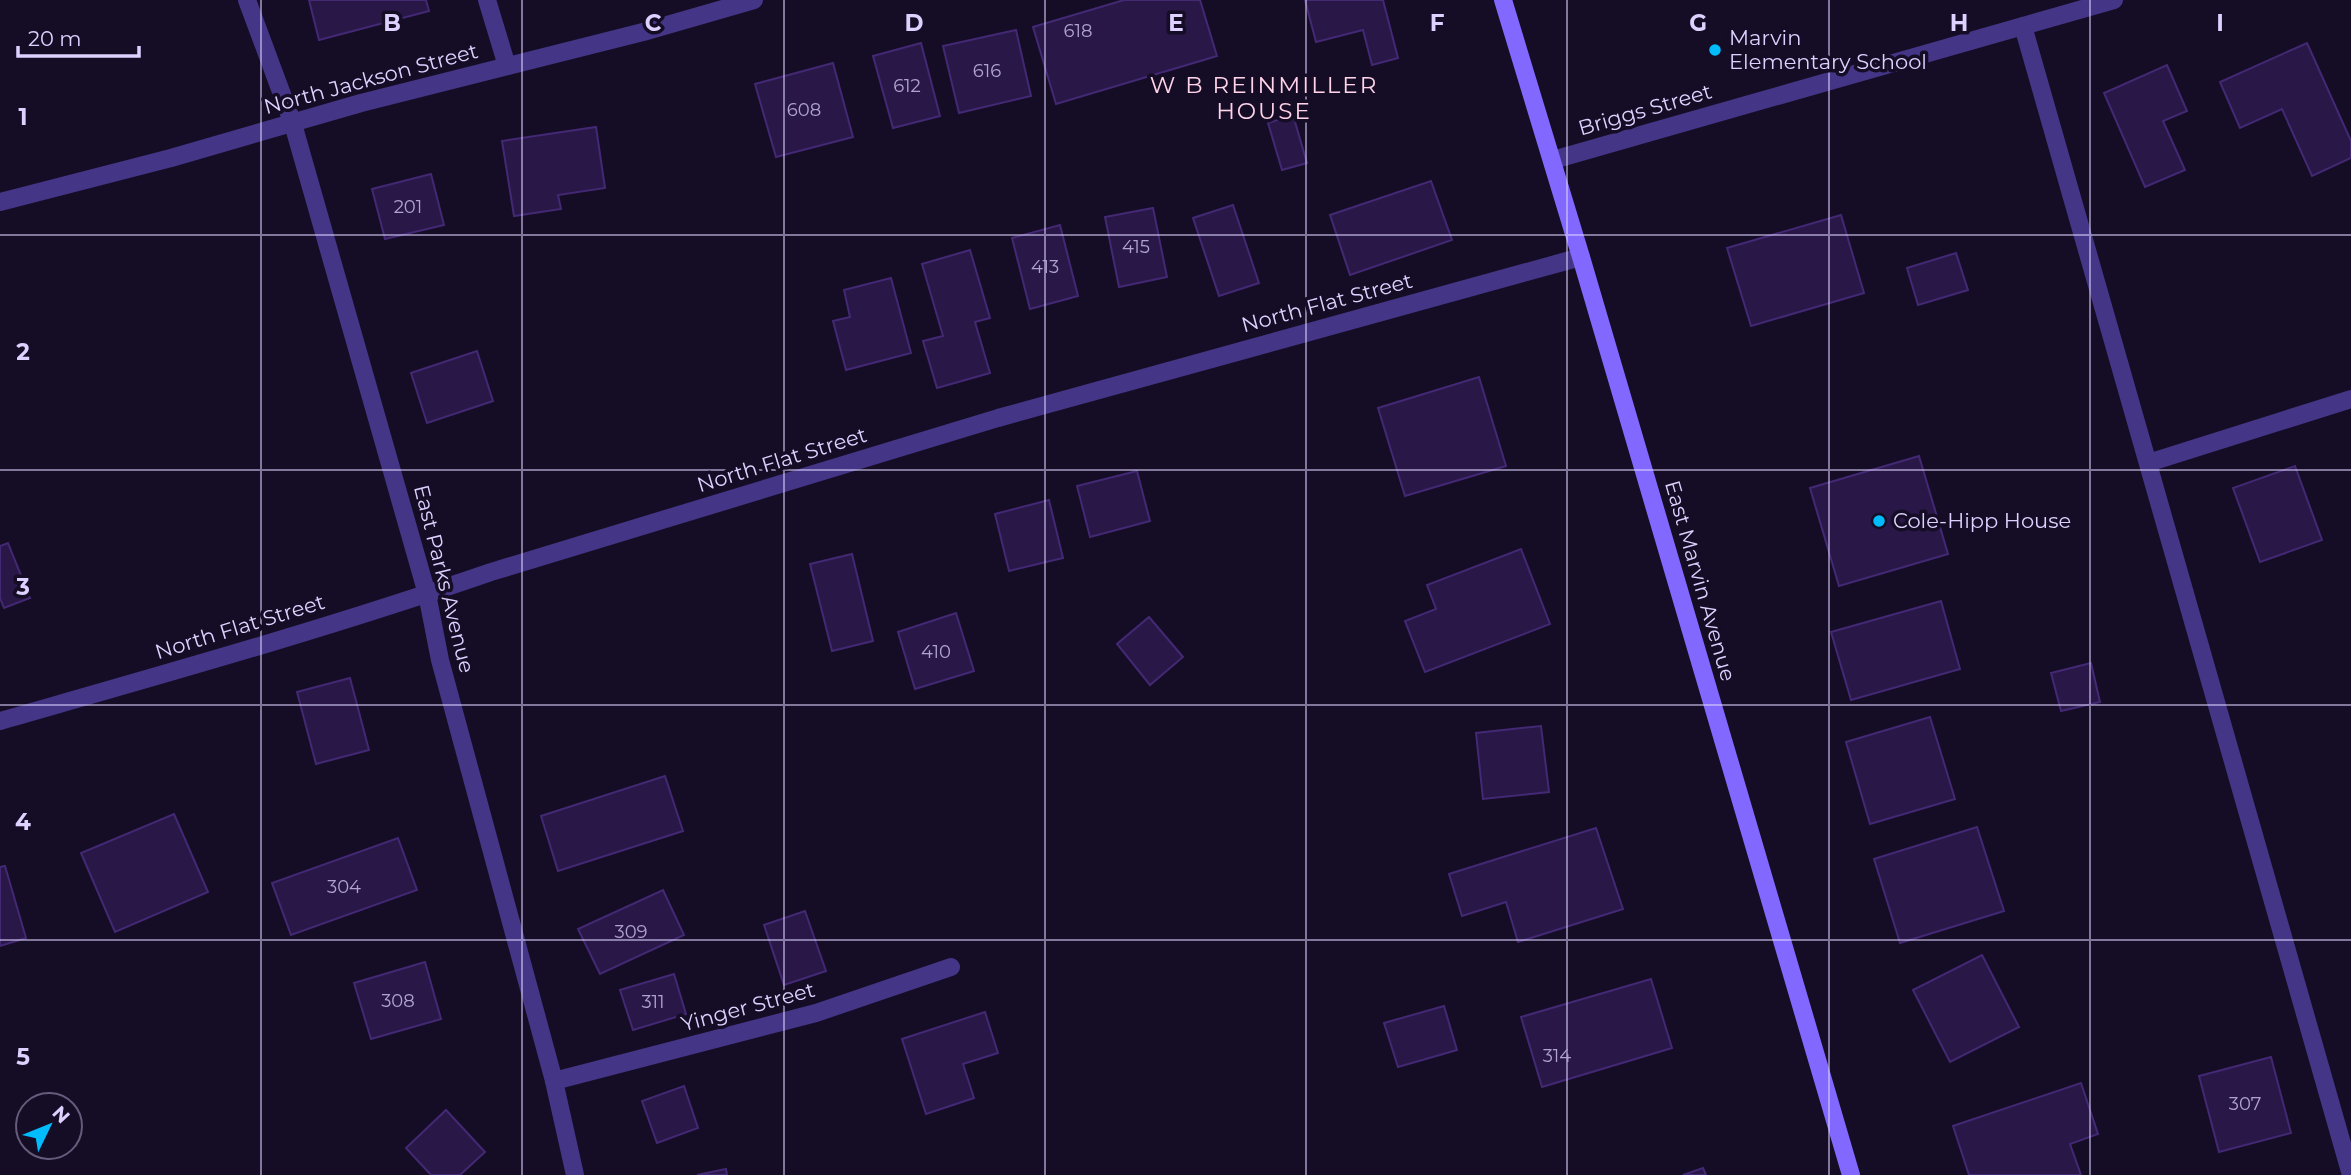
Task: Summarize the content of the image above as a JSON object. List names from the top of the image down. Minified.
{"streets":{"main road":["East Marvin Avenue"],"street":["North Jackson Street","Briggs Street","North Flat Street","East Parks Avenue","Yinger Street"]},"crossings":[["North Jackson Street","East Parks Avenue"],["Briggs Street","East Marvin Avenue"],["North Flat Street","East Parks Avenue"],["North Flat Street","East Marvin Avenue"],["East Parks Avenue","Yinger Street"]],"districts":["W B REINMILLER HOUSE"],"places":["Marvin Elementary School","Cole-Hipp House"],"house_numbers":["618","616","612","608","201","415","413","410","304","309","308","311","314","307"],"scale_bar":"20 m","north":"top right","grid":{"columns":["B","C","D","E","F","G","H","I"],"rows":["1","2","3","4","5"]}}
